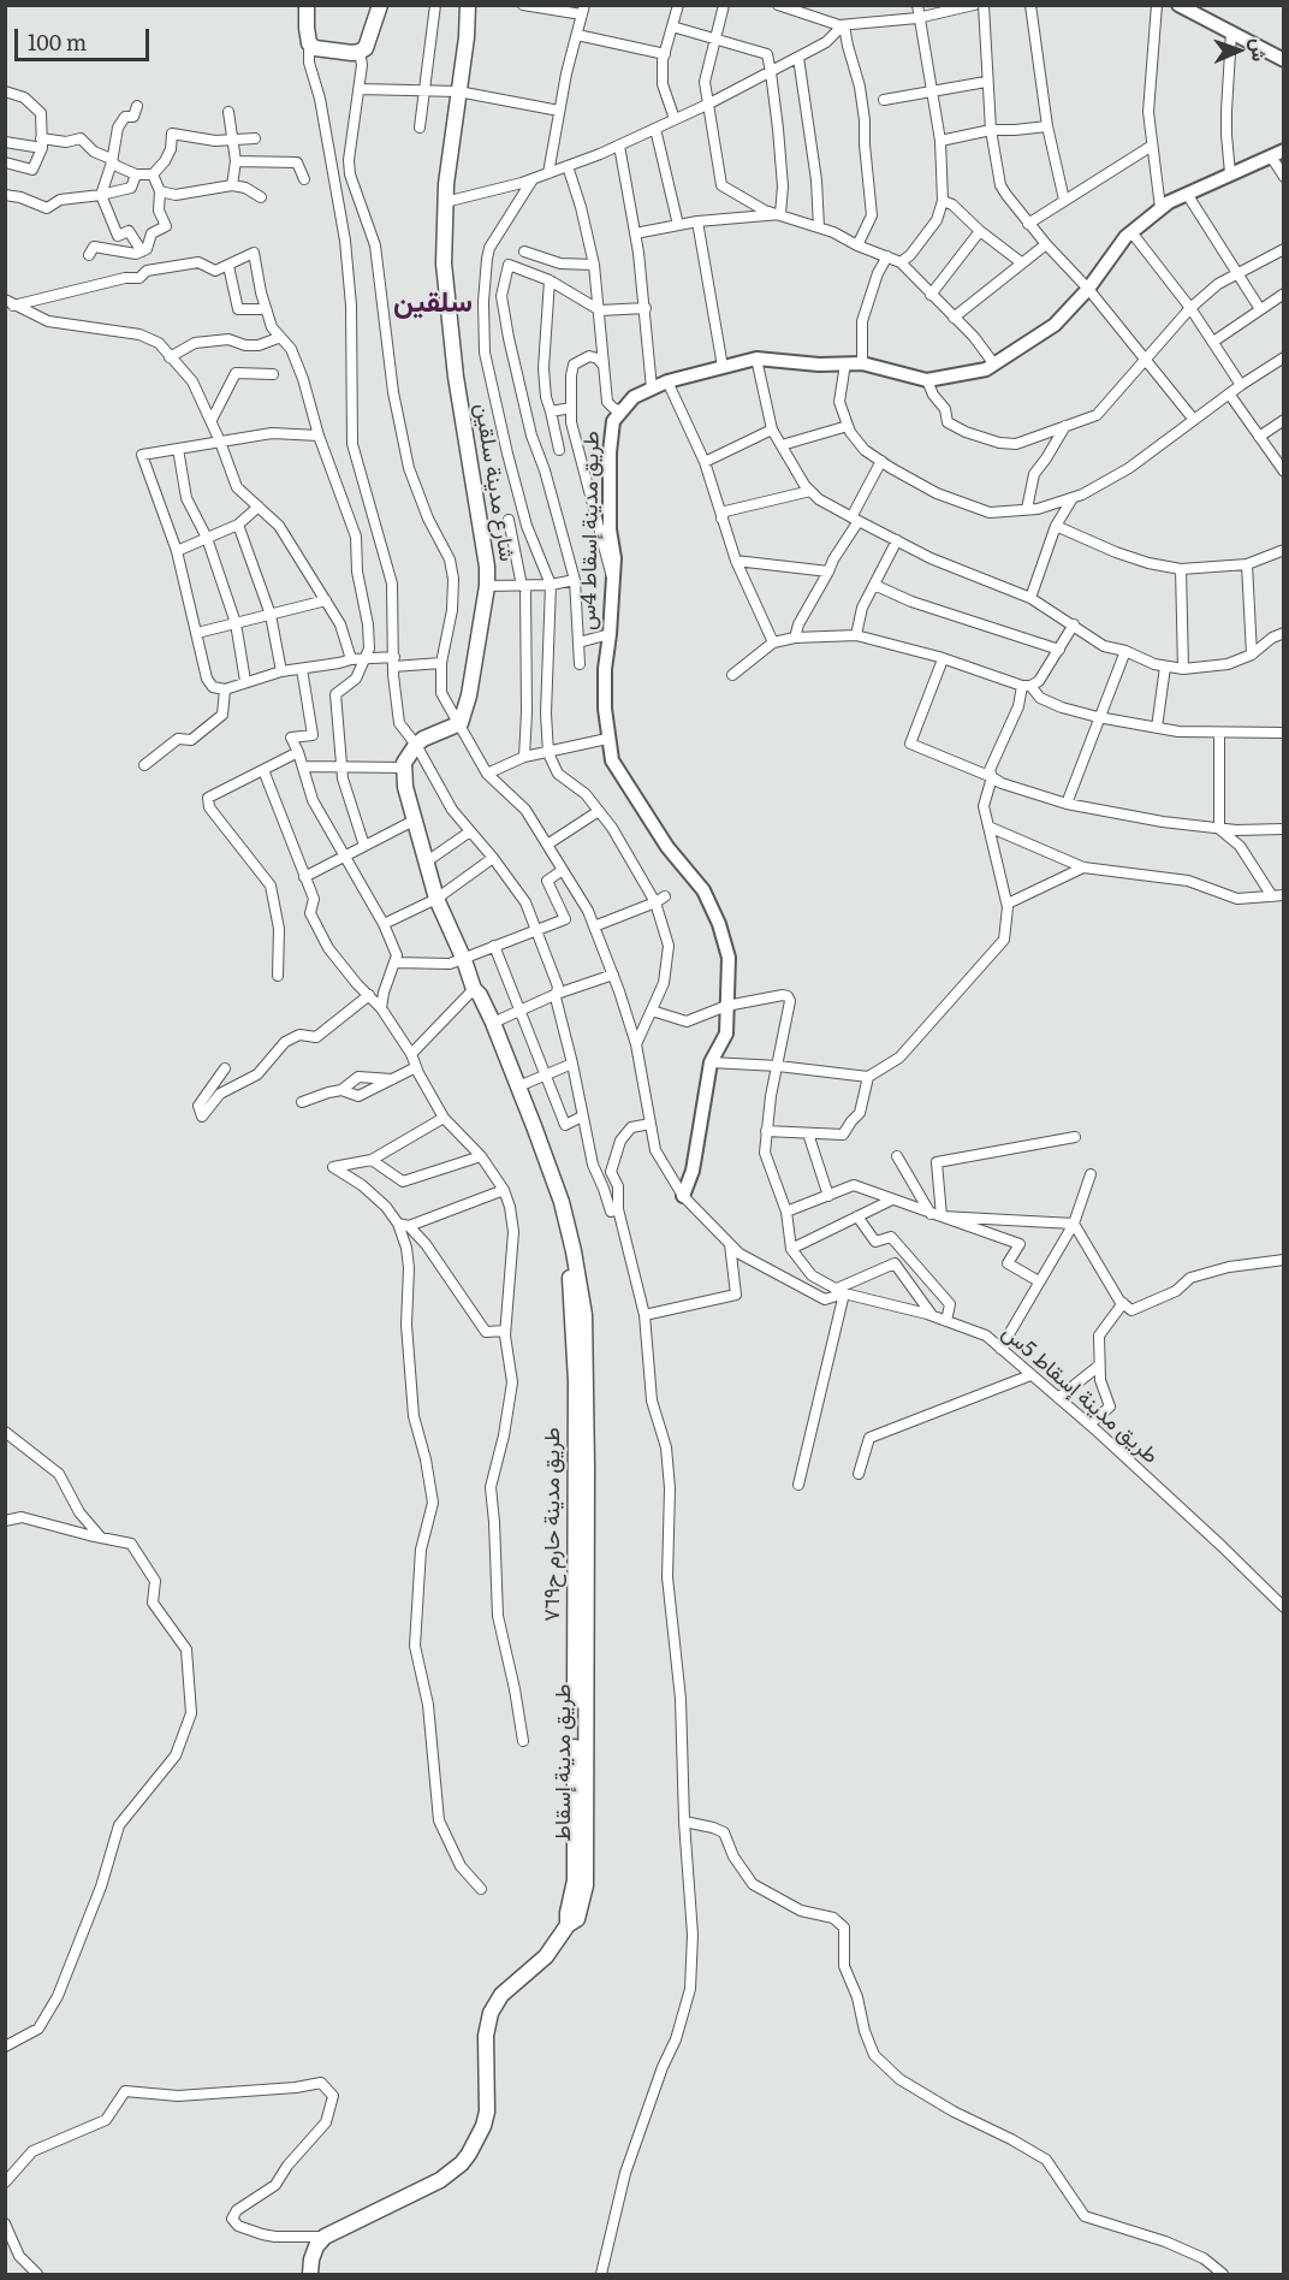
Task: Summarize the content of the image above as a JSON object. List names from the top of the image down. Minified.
{"streets":{"main road":["شارع مدينة سلقين","طريق مدينة حارم ح٧٦٩"],"street":["طريق مدينة إسقاط 4س","طريق مدينة إسقاط 5س"]},"crossings":[["شارع مدينة سلقين","طريق مدينة إسقاط 5س"],["طريق مدينة إسقاط 4س","طريق مدينة إسقاط 5س"]],"districts":["سلقين"],"scale_bar":"100 m","north":"right"}
